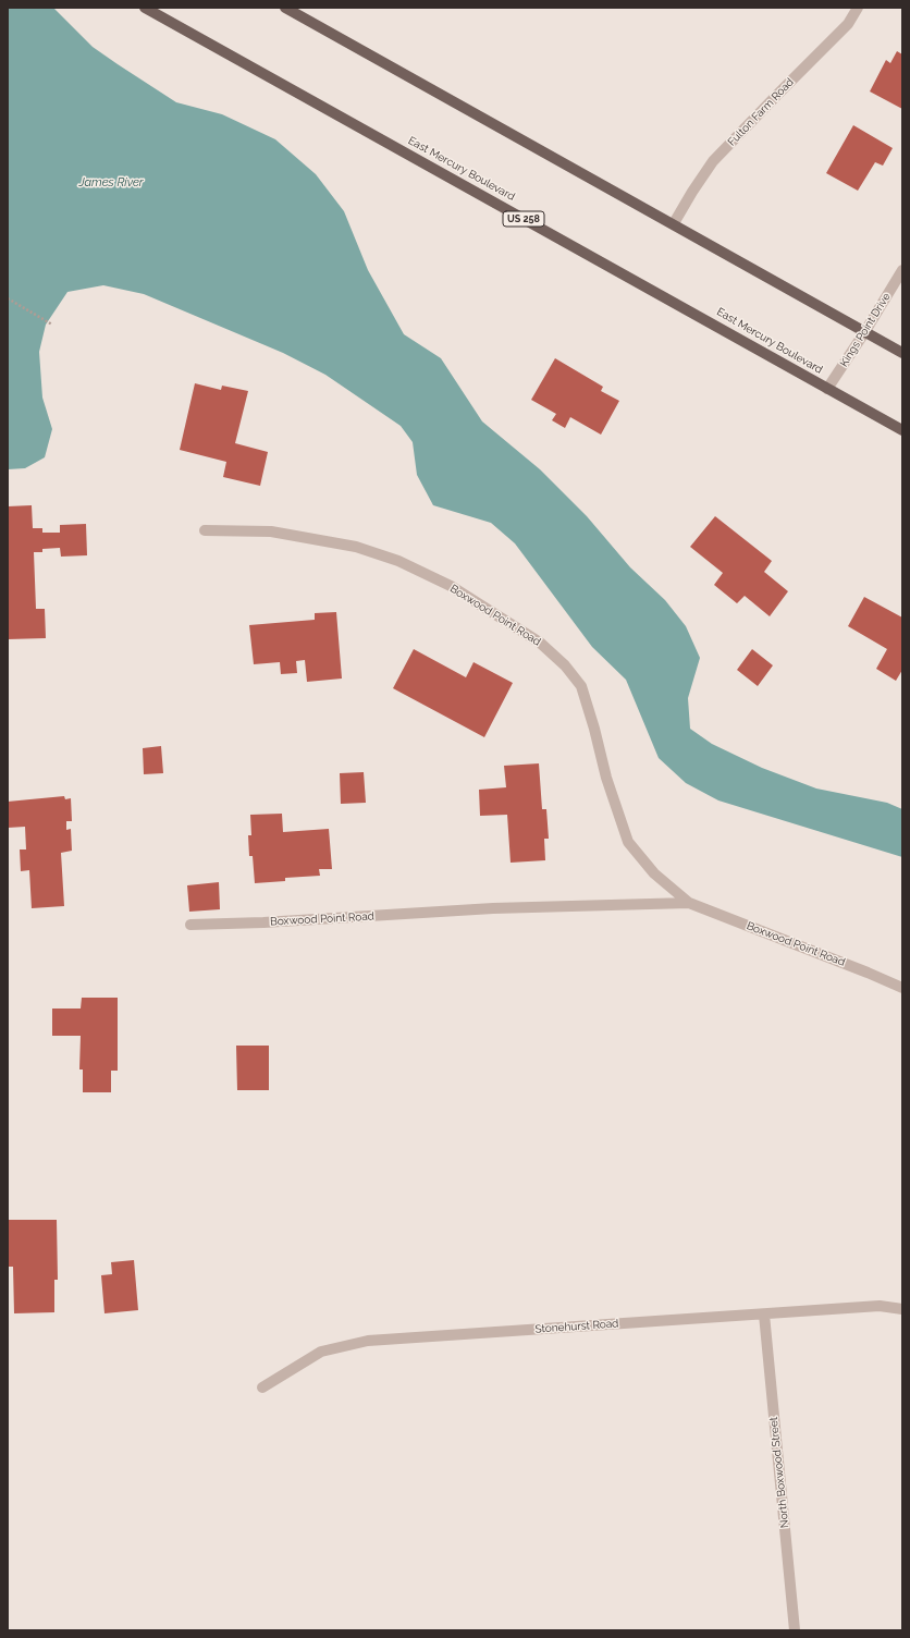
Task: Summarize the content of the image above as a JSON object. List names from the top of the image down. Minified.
{"streets":{"main road":["East Mercury Boulevard","US 258"],"street":["Fulton Farm Road","Kings Point Drive","Boxwood Point Road","Stonehurst Road","North Boxwood Street"]},"crossings":[["East Mercury Boulevard","Kings Point Drive"],["Stonehurst Road","North Boxwood Street"]],"water":["James River"]}
